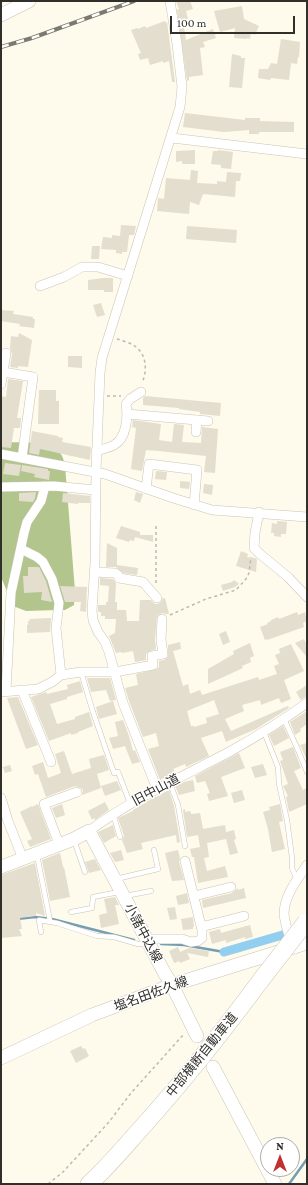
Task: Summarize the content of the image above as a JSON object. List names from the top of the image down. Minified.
{"streets":{"highway":["中部横断自動車道"],"main road":["旧中山道","小諸中込線","塩名田佐久線"]},"crossings":[["旧中山道","小諸中込線"],["小諸中込線","塩名田佐久線"]],"scale_bar":"100 m","north":"top"}
